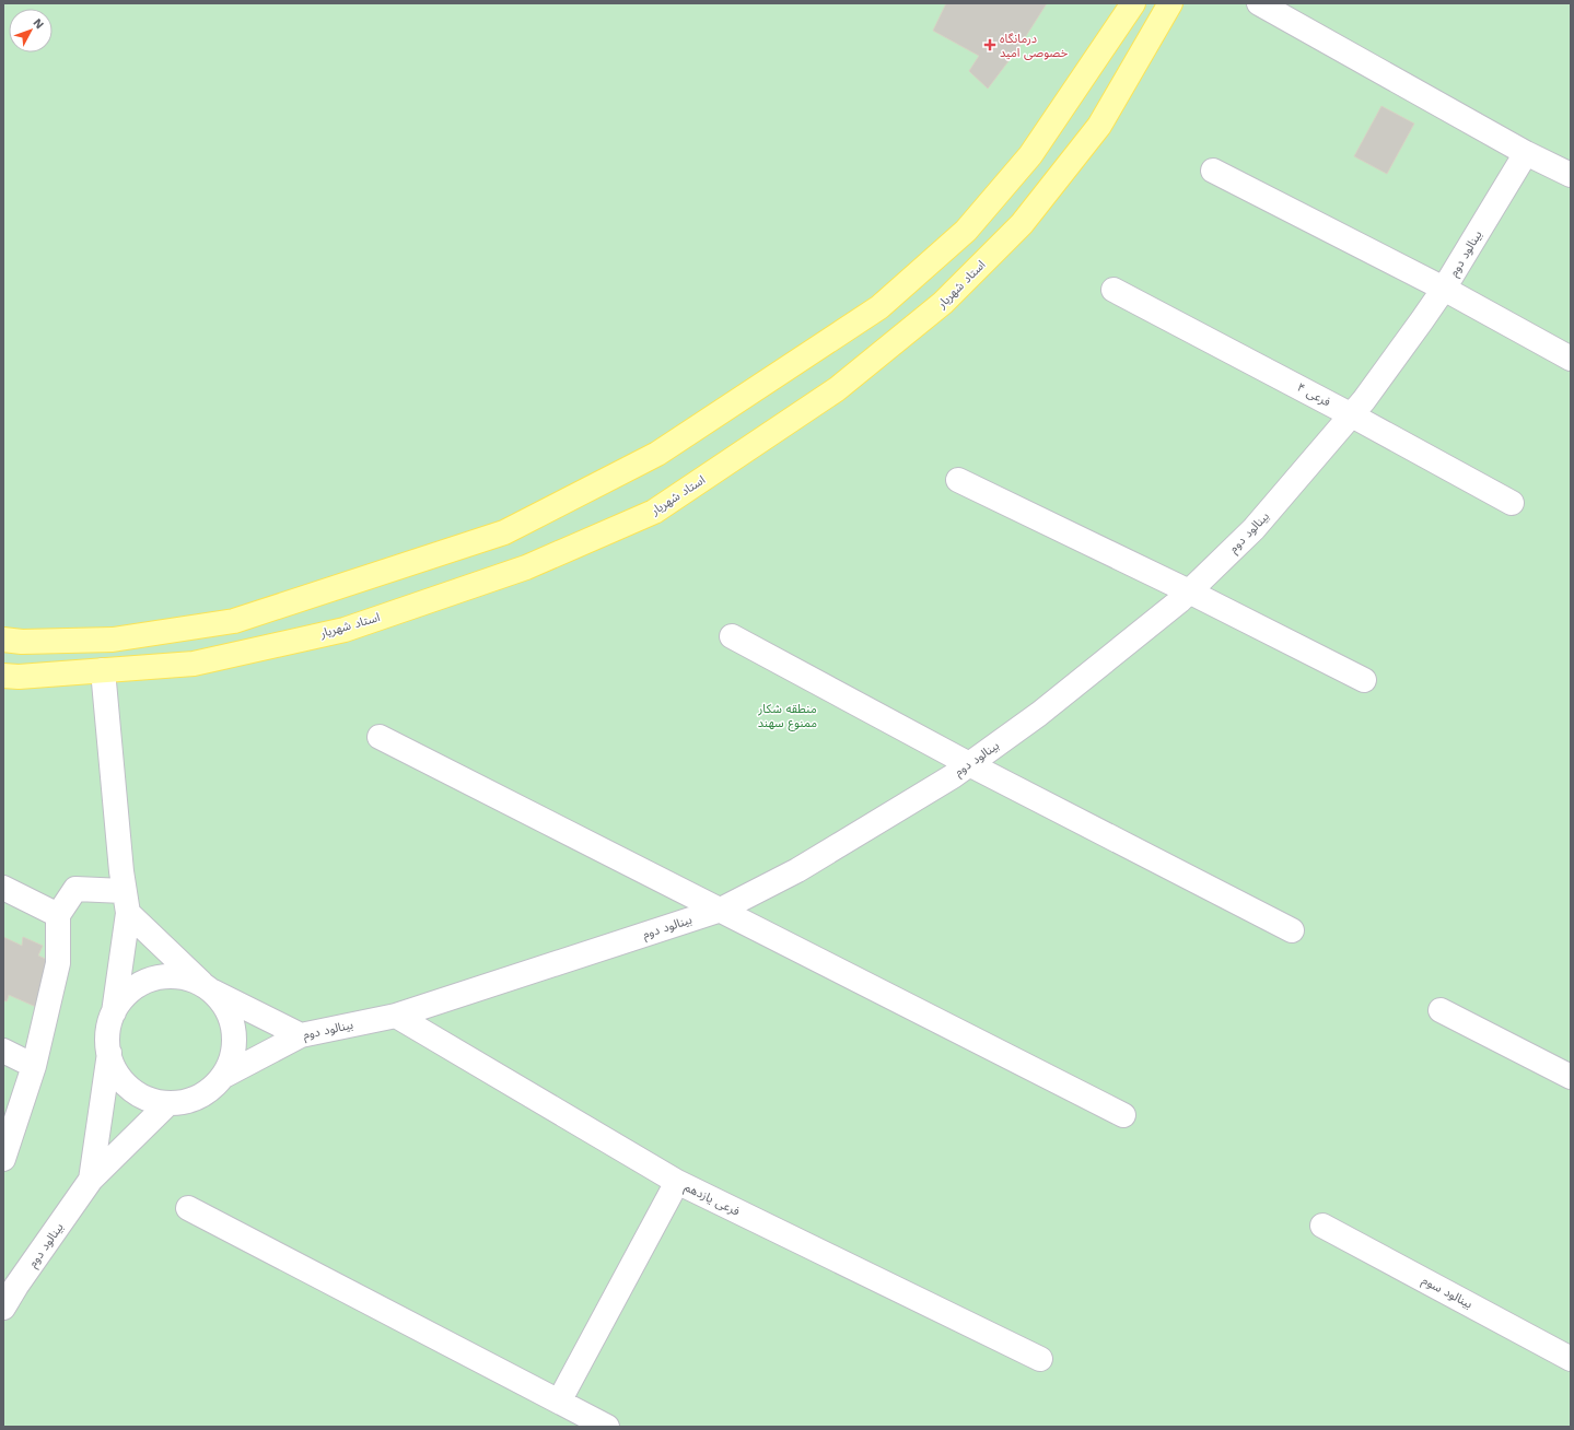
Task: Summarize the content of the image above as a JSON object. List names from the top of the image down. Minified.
{"streets":{"main road":["استاد شهریار"],"street":["بینالود دوم","فرعی ۴","فرعی یازدهم","بینالود سوم"]},"crossings":[["بینالود دوم","فرعی ۴"],["بینالود دوم","فرعی یازدهم"]],"parks":["منطقه شکار ممنوع سهند"],"places":{"health":["درمانگاه خصوصی امید"]},"north":"top right"}
